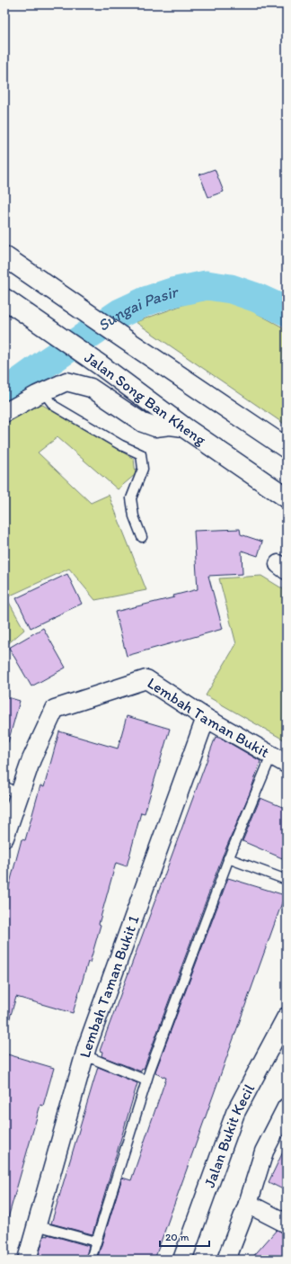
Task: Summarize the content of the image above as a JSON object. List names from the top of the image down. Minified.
{"streets":{"main road":["Jalan Song Ban Kheng"],"street":["Lembah Taman Bukit","Lembah Taman Bukit 1","Jalan Bukit Kecil"]},"crossings":[["Lembah Taman Bukit","Lembah Taman Bukit 1"]],"water":["Sungai Pasir"],"scale_bar":"20 m"}
